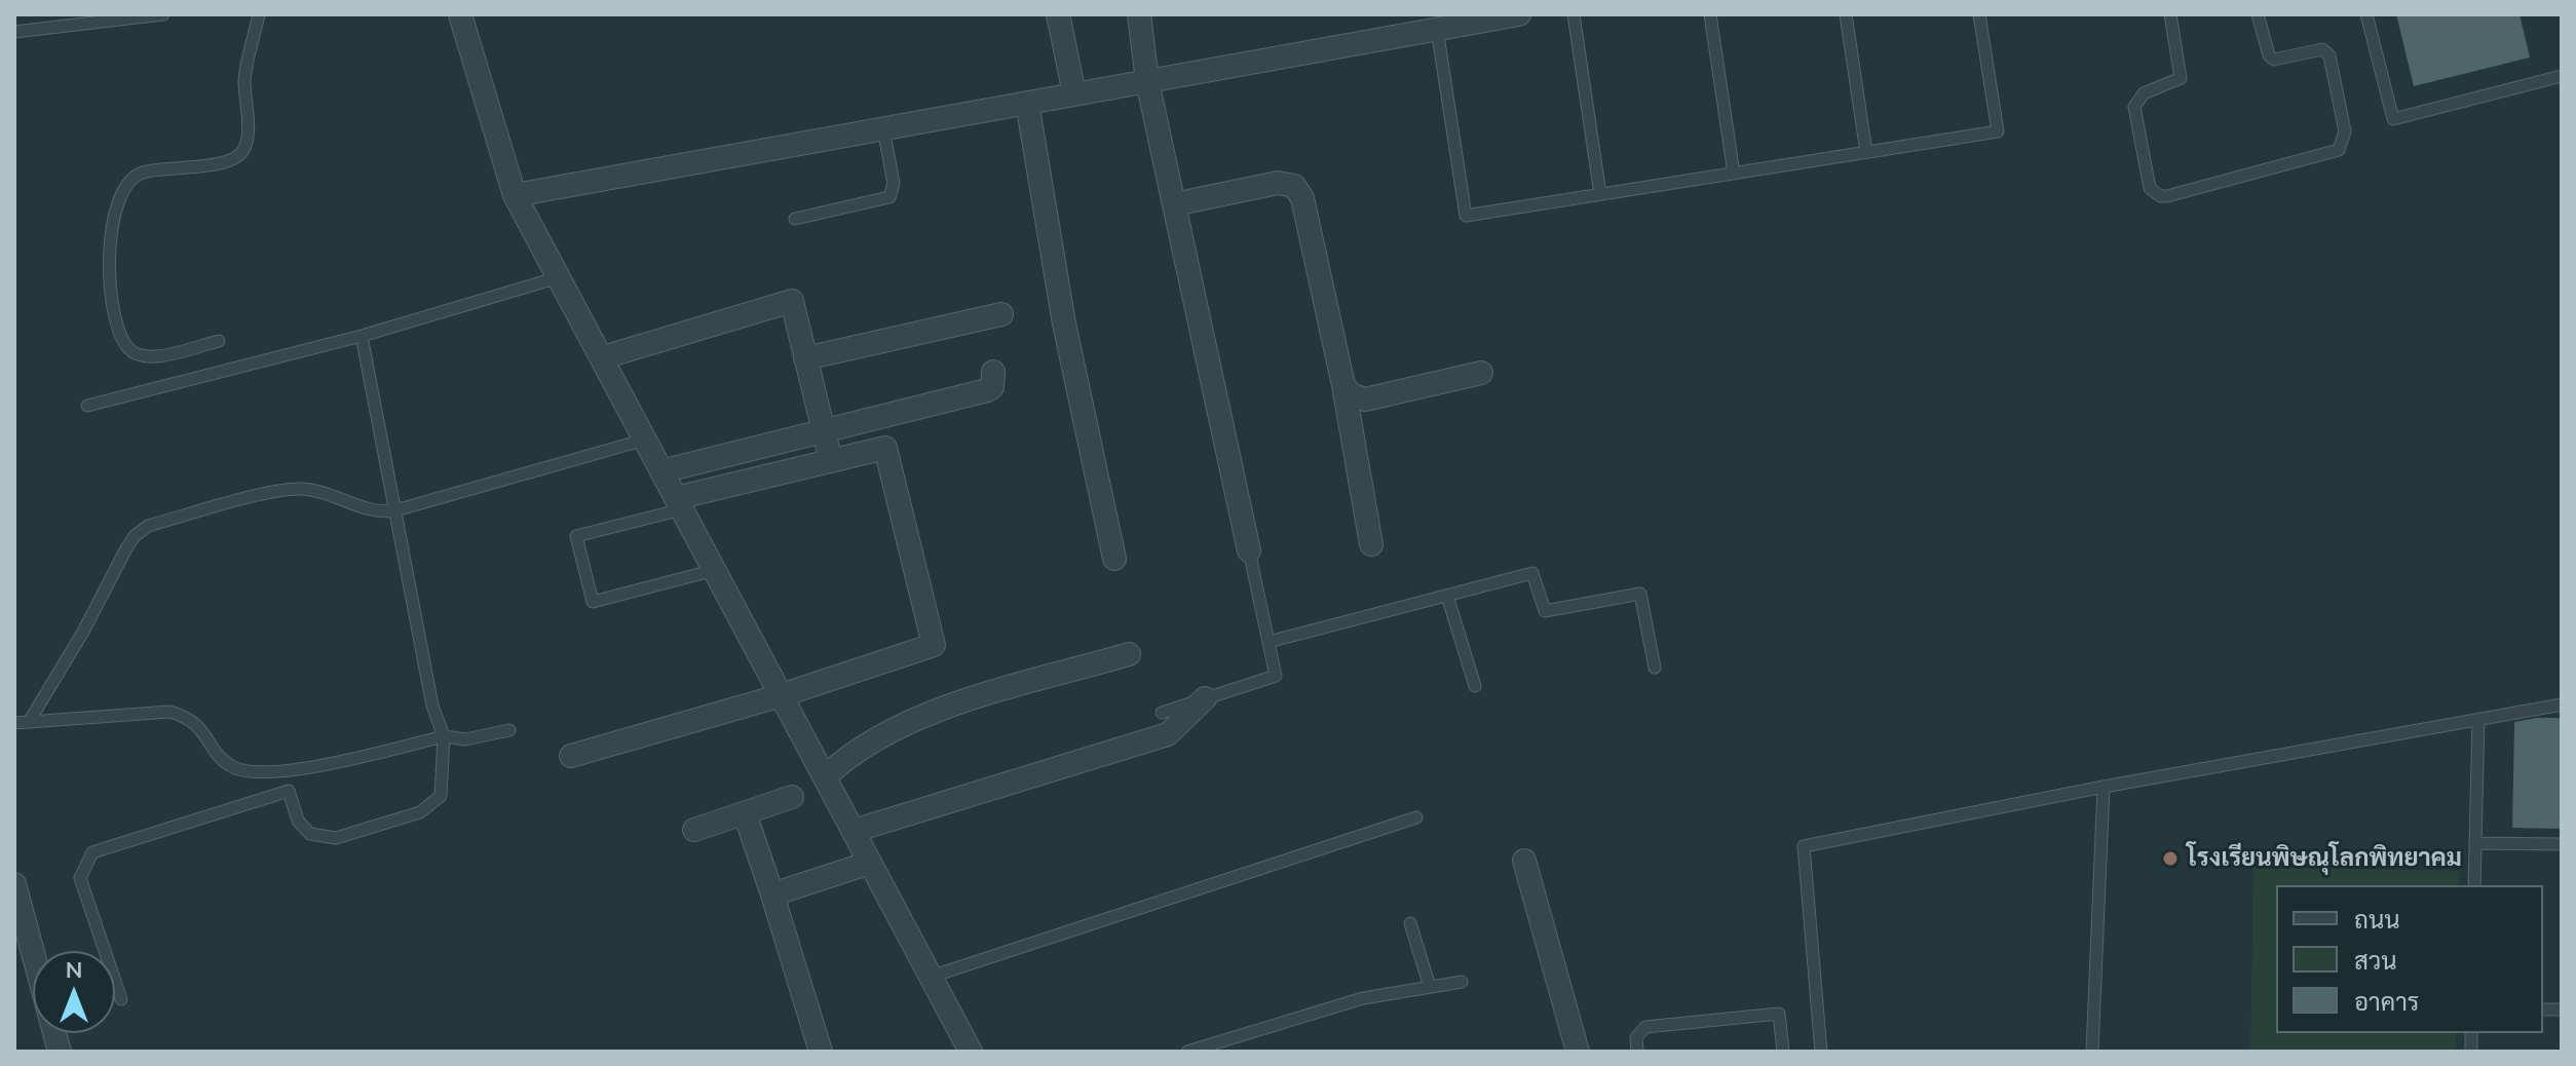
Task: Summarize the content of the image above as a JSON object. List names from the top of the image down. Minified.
{"places":["โรงเรียนพิษณุโลกพิทยาคม"],"legend":["ถนน","สวน","อาคาร"],"north":"top"}
